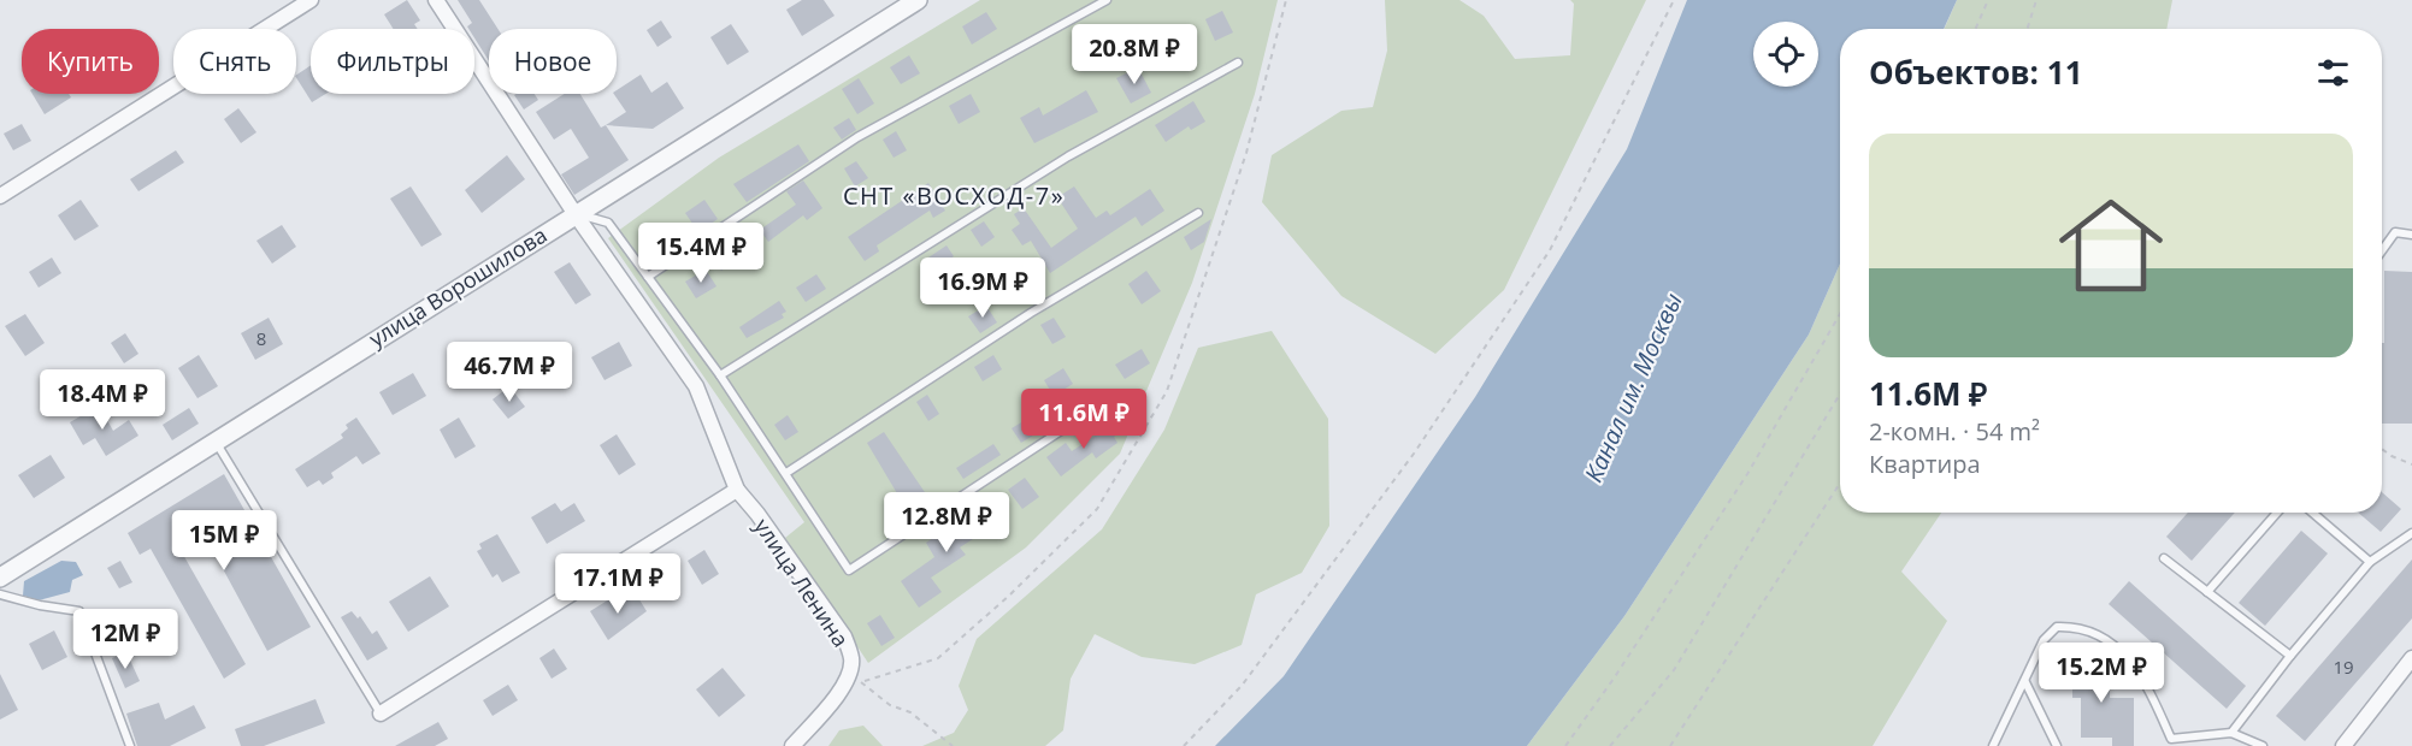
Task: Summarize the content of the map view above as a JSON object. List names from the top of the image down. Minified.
{"streets":{"street":["улица Ворошилова","улица Ленина"]},"crossings":[["улица Ворошилова","улица Ленина"]],"districts":["СНТ «ВОСХОД-7»"],"water":["Канал им. Москвы"],"house_numbers":["8","19"],"page":{"price":["20.8M ₽","15.4M ₽","16.9M ₽","46.7M ₽","18.4M ₽","11.6M ₽","12.8M ₽","15M ₽","17.1M ₽","12M ₽","15.2M ₽"],"chip":["Купить","Снять","Фильтры","Новое"],"heading":"Объектов: 11","list":[{"name":"11.6M ₽","note":"2-комн. · 54 m² · Квартира"}]}}
